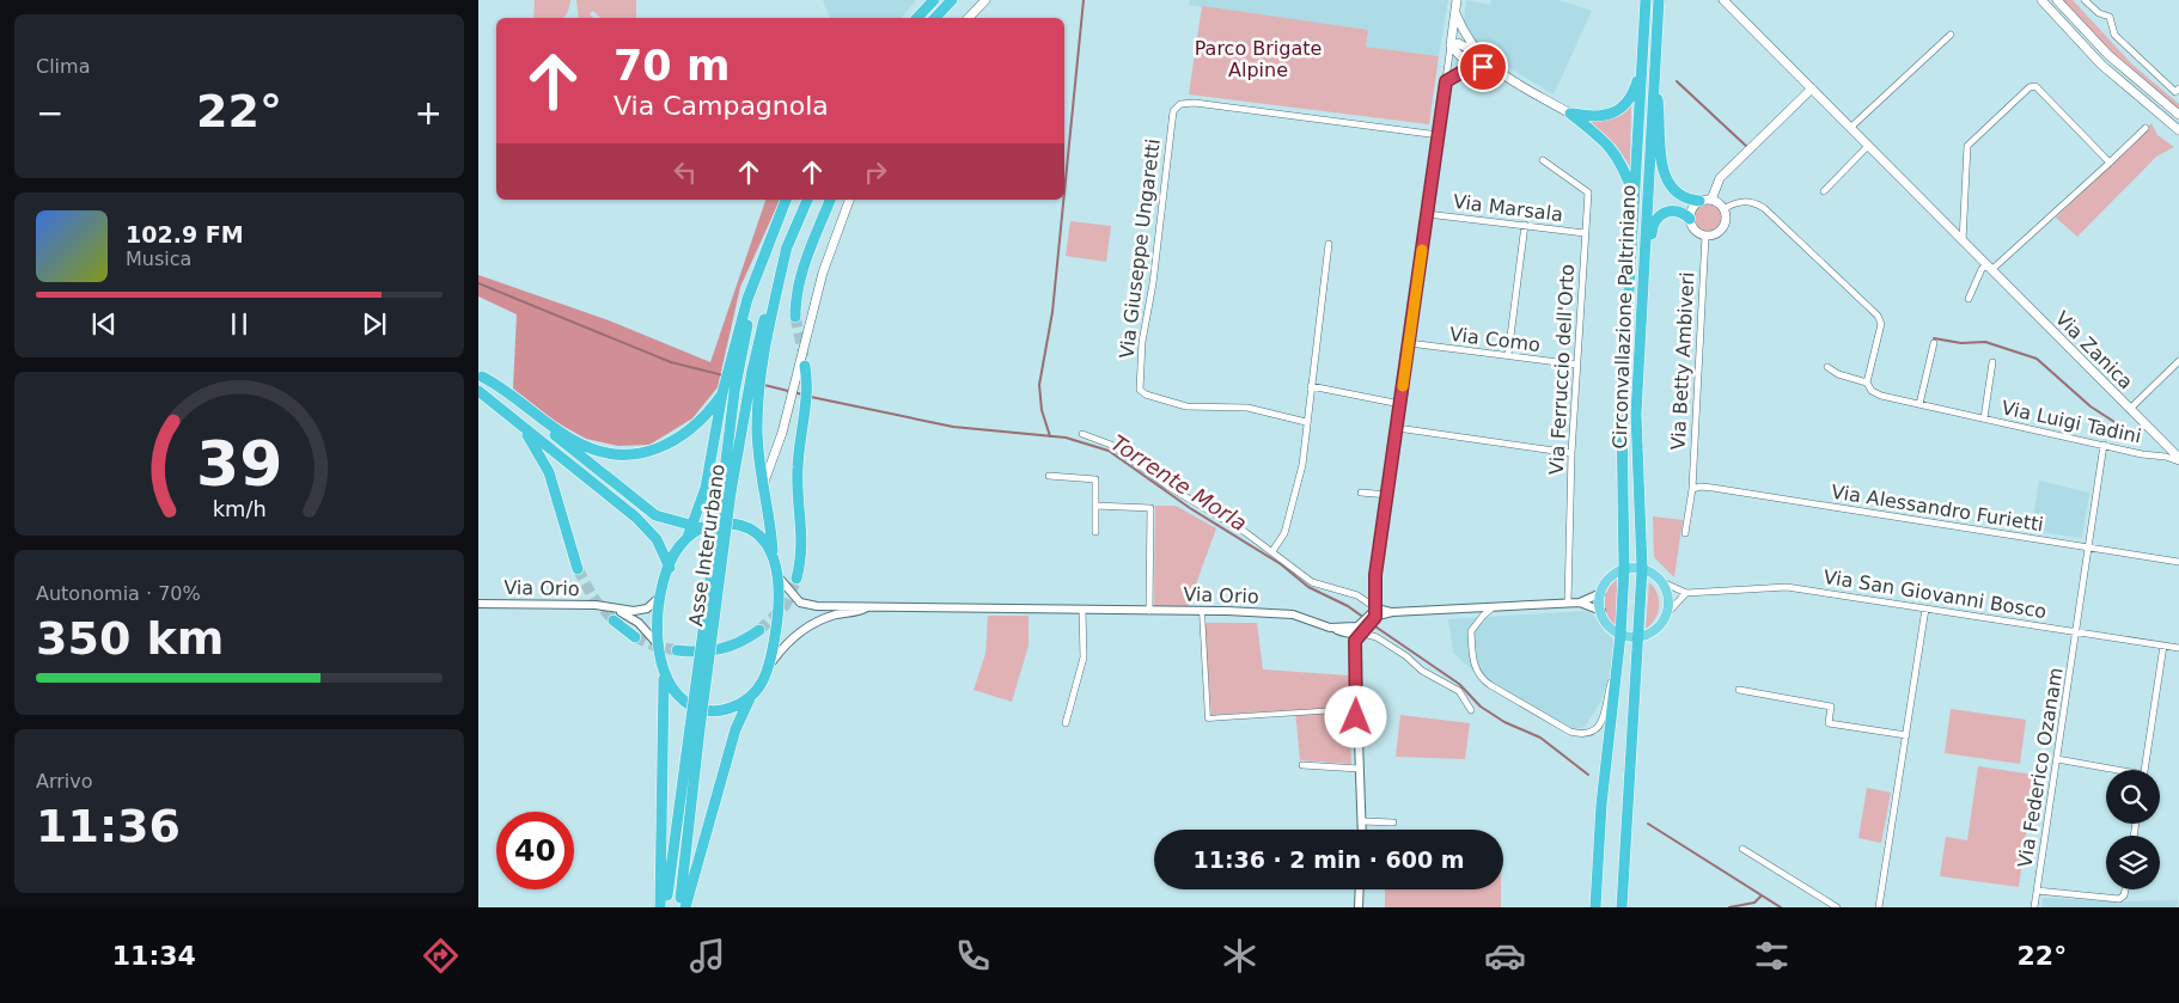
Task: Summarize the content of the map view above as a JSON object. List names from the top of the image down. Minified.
{"streets":{"highway":["Circonvallazione Paltriniano","Asse Interurbano"],"main road":["Via Zanica","Via San Giovanni Bosco"],"street":["Via Marsala","Via Giuseppe Ungaretti","Via Como","Via Betty Ambiveri","Via Ferruccio dell'Orto","Via Luigi Tadini","Via Alessandro Furietti","Via Orio","Via Federico Ozanam"]},"crossings":[["Via Marsala","Via Ferruccio dell'Orto"],["Circonvallazione Paltriniano","Via Ferruccio dell'Orto"],["Circonvallazione Paltriniano","Via San Giovanni Bosco"],["Via Como","Via Ferruccio dell'Orto"],["Via Zanica","Via Luigi Tadini"],["Via Betty Ambiveri","Via Alessandro Furietti"],["Via Luigi Tadini","Via Federico Ozanam"],["Via Alessandro Furietti","Via Federico Ozanam"],["Via San Giovanni Bosco","Via Federico Ozanam"]],"water":["Torrente Morla"],"parks":["Parco Brigate Alpine"],"page":{"tile":["Clima",["Autonomia · 70%","350 km"],["Arrivo","11:36"]],"turn":["70 m","Via Campagnola"],"heat":["−","22°","+"],"song":["102.9 FM","Musica"],"limit":"40","trip":"11:36 · 2 min · 600 m","tabs":["11:34","22°"],"gauge":["39","km/h"]}}
